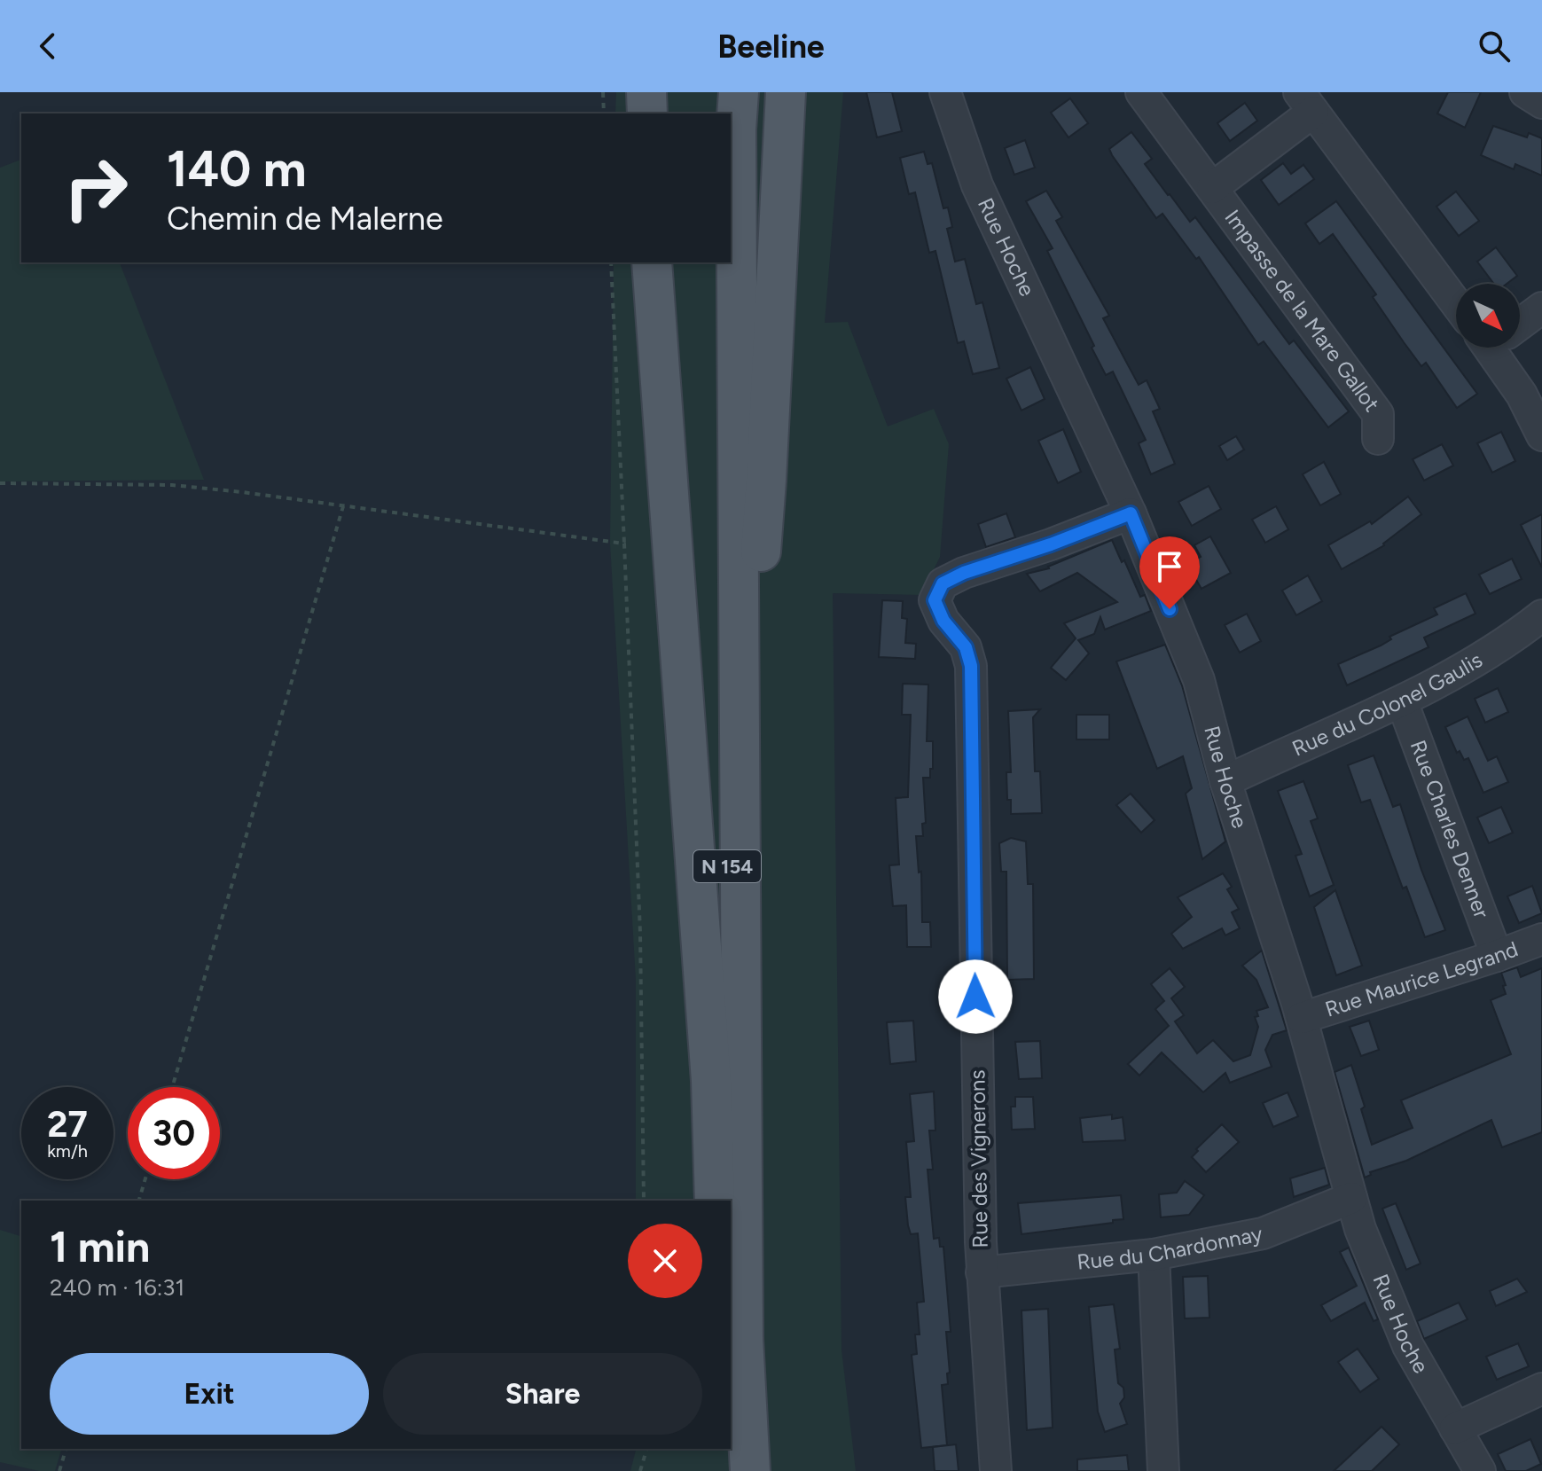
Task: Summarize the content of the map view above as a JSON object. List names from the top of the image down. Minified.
{"streets":{"main road":["N 154"],"street":["Rue Hoche","Impasse de la Mare Gallot","Rue du Colonel Gaulis","Rue Charles Denner","Rue Maurice Legrand","Rue des Vignerons","Rue du Chardonnay"]},"crossings":[["Rue Hoche","Rue du Colonel Gaulis"],["Rue Hoche","Rue Maurice Legrand"],["Rue Hoche","Rue des Vignerons"],["Rue Hoche","Rue du Chardonnay"],["Rue du Colonel Gaulis","Rue Charles Denner"],["Rue Charles Denner","Rue Maurice Legrand"],["Rue des Vignerons","Rue du Chardonnay"]],"north":"bottom right","page":{"header":"Beeline","turn":["140 m","Chemin de Malerne"],"speed":"27 km/h","limit":"30","heading":["1 min","240 m · 16:31"],"buttons":["Exit","Share"]}}
